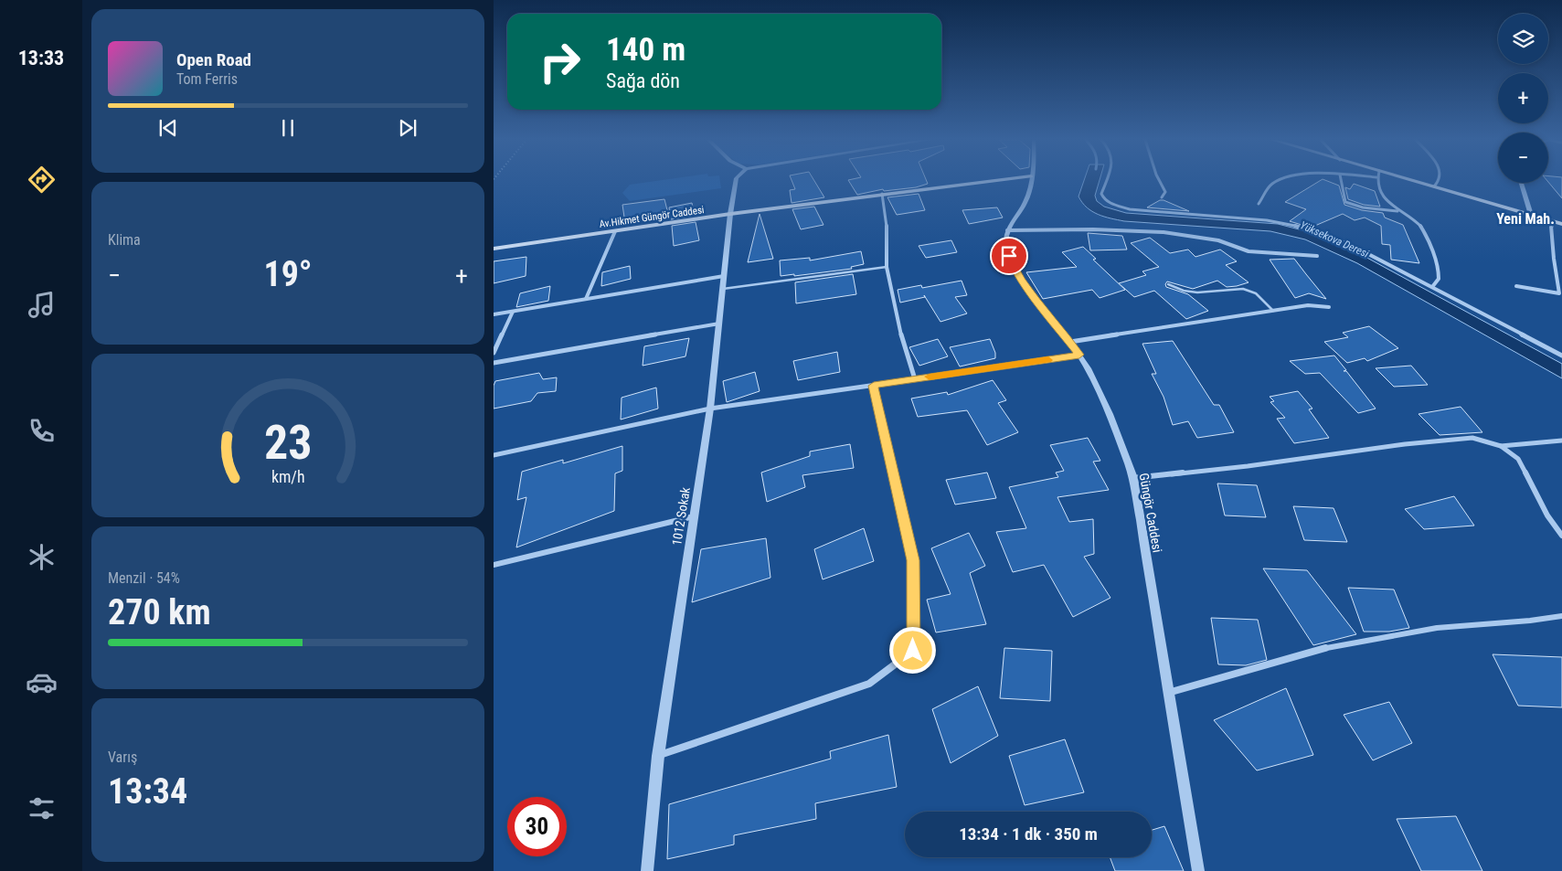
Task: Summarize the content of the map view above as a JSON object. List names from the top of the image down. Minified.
{"streets":{"main road":["Av.Hikmet Güngör Caddesi"],"street":["Güngör Caddesi","1012 Sokak"]},"crossings":[["Av.Hikmet Güngör Caddesi","1012 Sokak"]],"districts":["Yeni Mah."],"water":["Yüksekova Deresi"],"page":{"tabs":"13:33","map_buttons":["+","−"],"turn":["140 m","Sağa dön"],"song":["Open Road","Tom Ferris"],"tile":["Klima",["Menzil · 54%","270 km"],["Varış","13:34"]],"heat":["−","19°","+"],"limit":"30","trip":"13:34 · 1 dk · 350 m","gauge":["23","km/h"]}}
